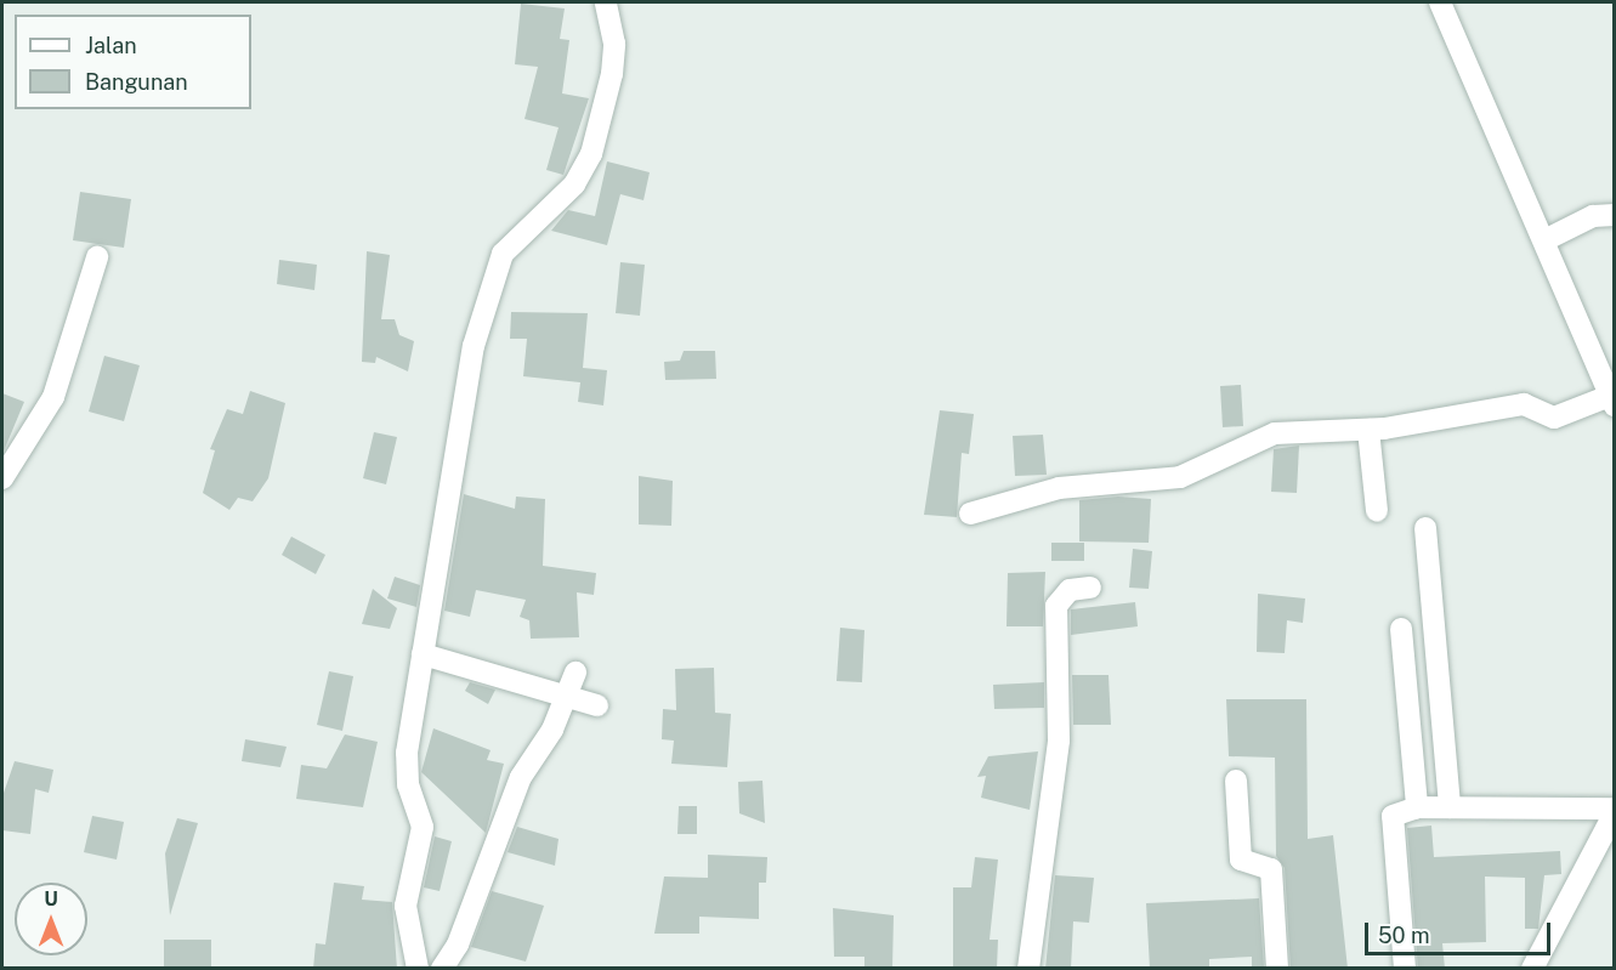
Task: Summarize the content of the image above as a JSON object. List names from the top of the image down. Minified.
{"legend":["Jalan","Bangunan"],"scale_bar":"50 m","north":"top"}
